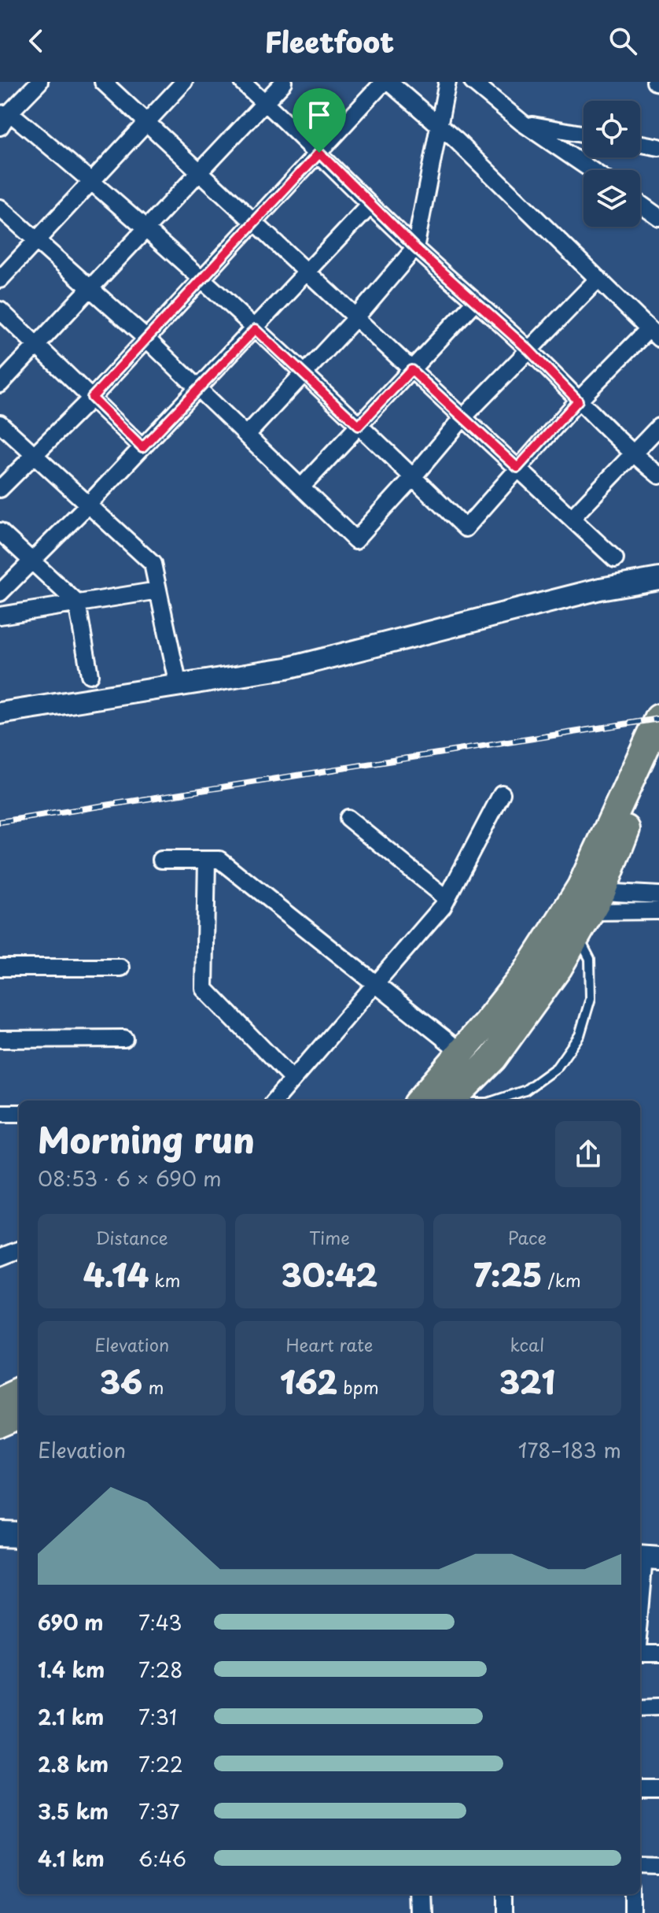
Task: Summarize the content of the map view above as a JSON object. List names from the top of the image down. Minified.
{"page":{"header":"Fleetfoot","heading":["Morning run","08:53 · 6 × 690 m"],"stats":[["Distance","4.14 km"],["Time","30:42"],["Pace","7:25 /km"],["Elevation","36 m"],["Heart rate","162 bpm"],["kcal","321"]],"chart":["Elevation","178–183 m"],"list":[{"name":"690 m","note":"7:43"},{"name":"1.4 km","note":"7:28"},{"name":"2.1 km","note":"7:31"},{"name":"2.8 km","note":"7:22"},{"name":"3.5 km","note":"7:37"},{"name":"4.1 km","note":"6:46"}]}}
